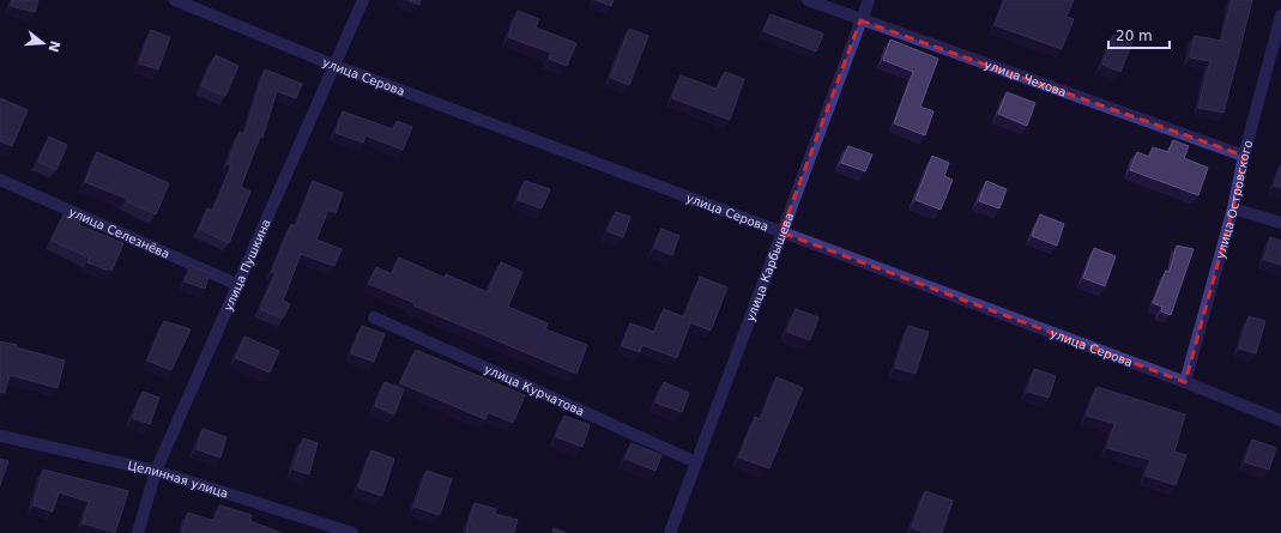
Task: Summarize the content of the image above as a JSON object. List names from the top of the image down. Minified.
{"streets":{"street":["улица Серова","улица Чехова","улица Островского","улица Селезнёва","улица Пушкина","улица Карбышева","улица Курчатова","Целинная улица"]},"crossings":[["улица Серова","улица Островского"],["улица Серова","улица Пушкина"],["улица Серова","улица Карбышева"],["улица Чехова","улица Островского"],["улица Чехова","улица Карбышева"],["улица Селезнёва","улица Пушкина"],["улица Пушкина","Целинная улица"],["улица Карбышева","улица Курчатова"]],"scale_bar":"20 m","north":"right"}
